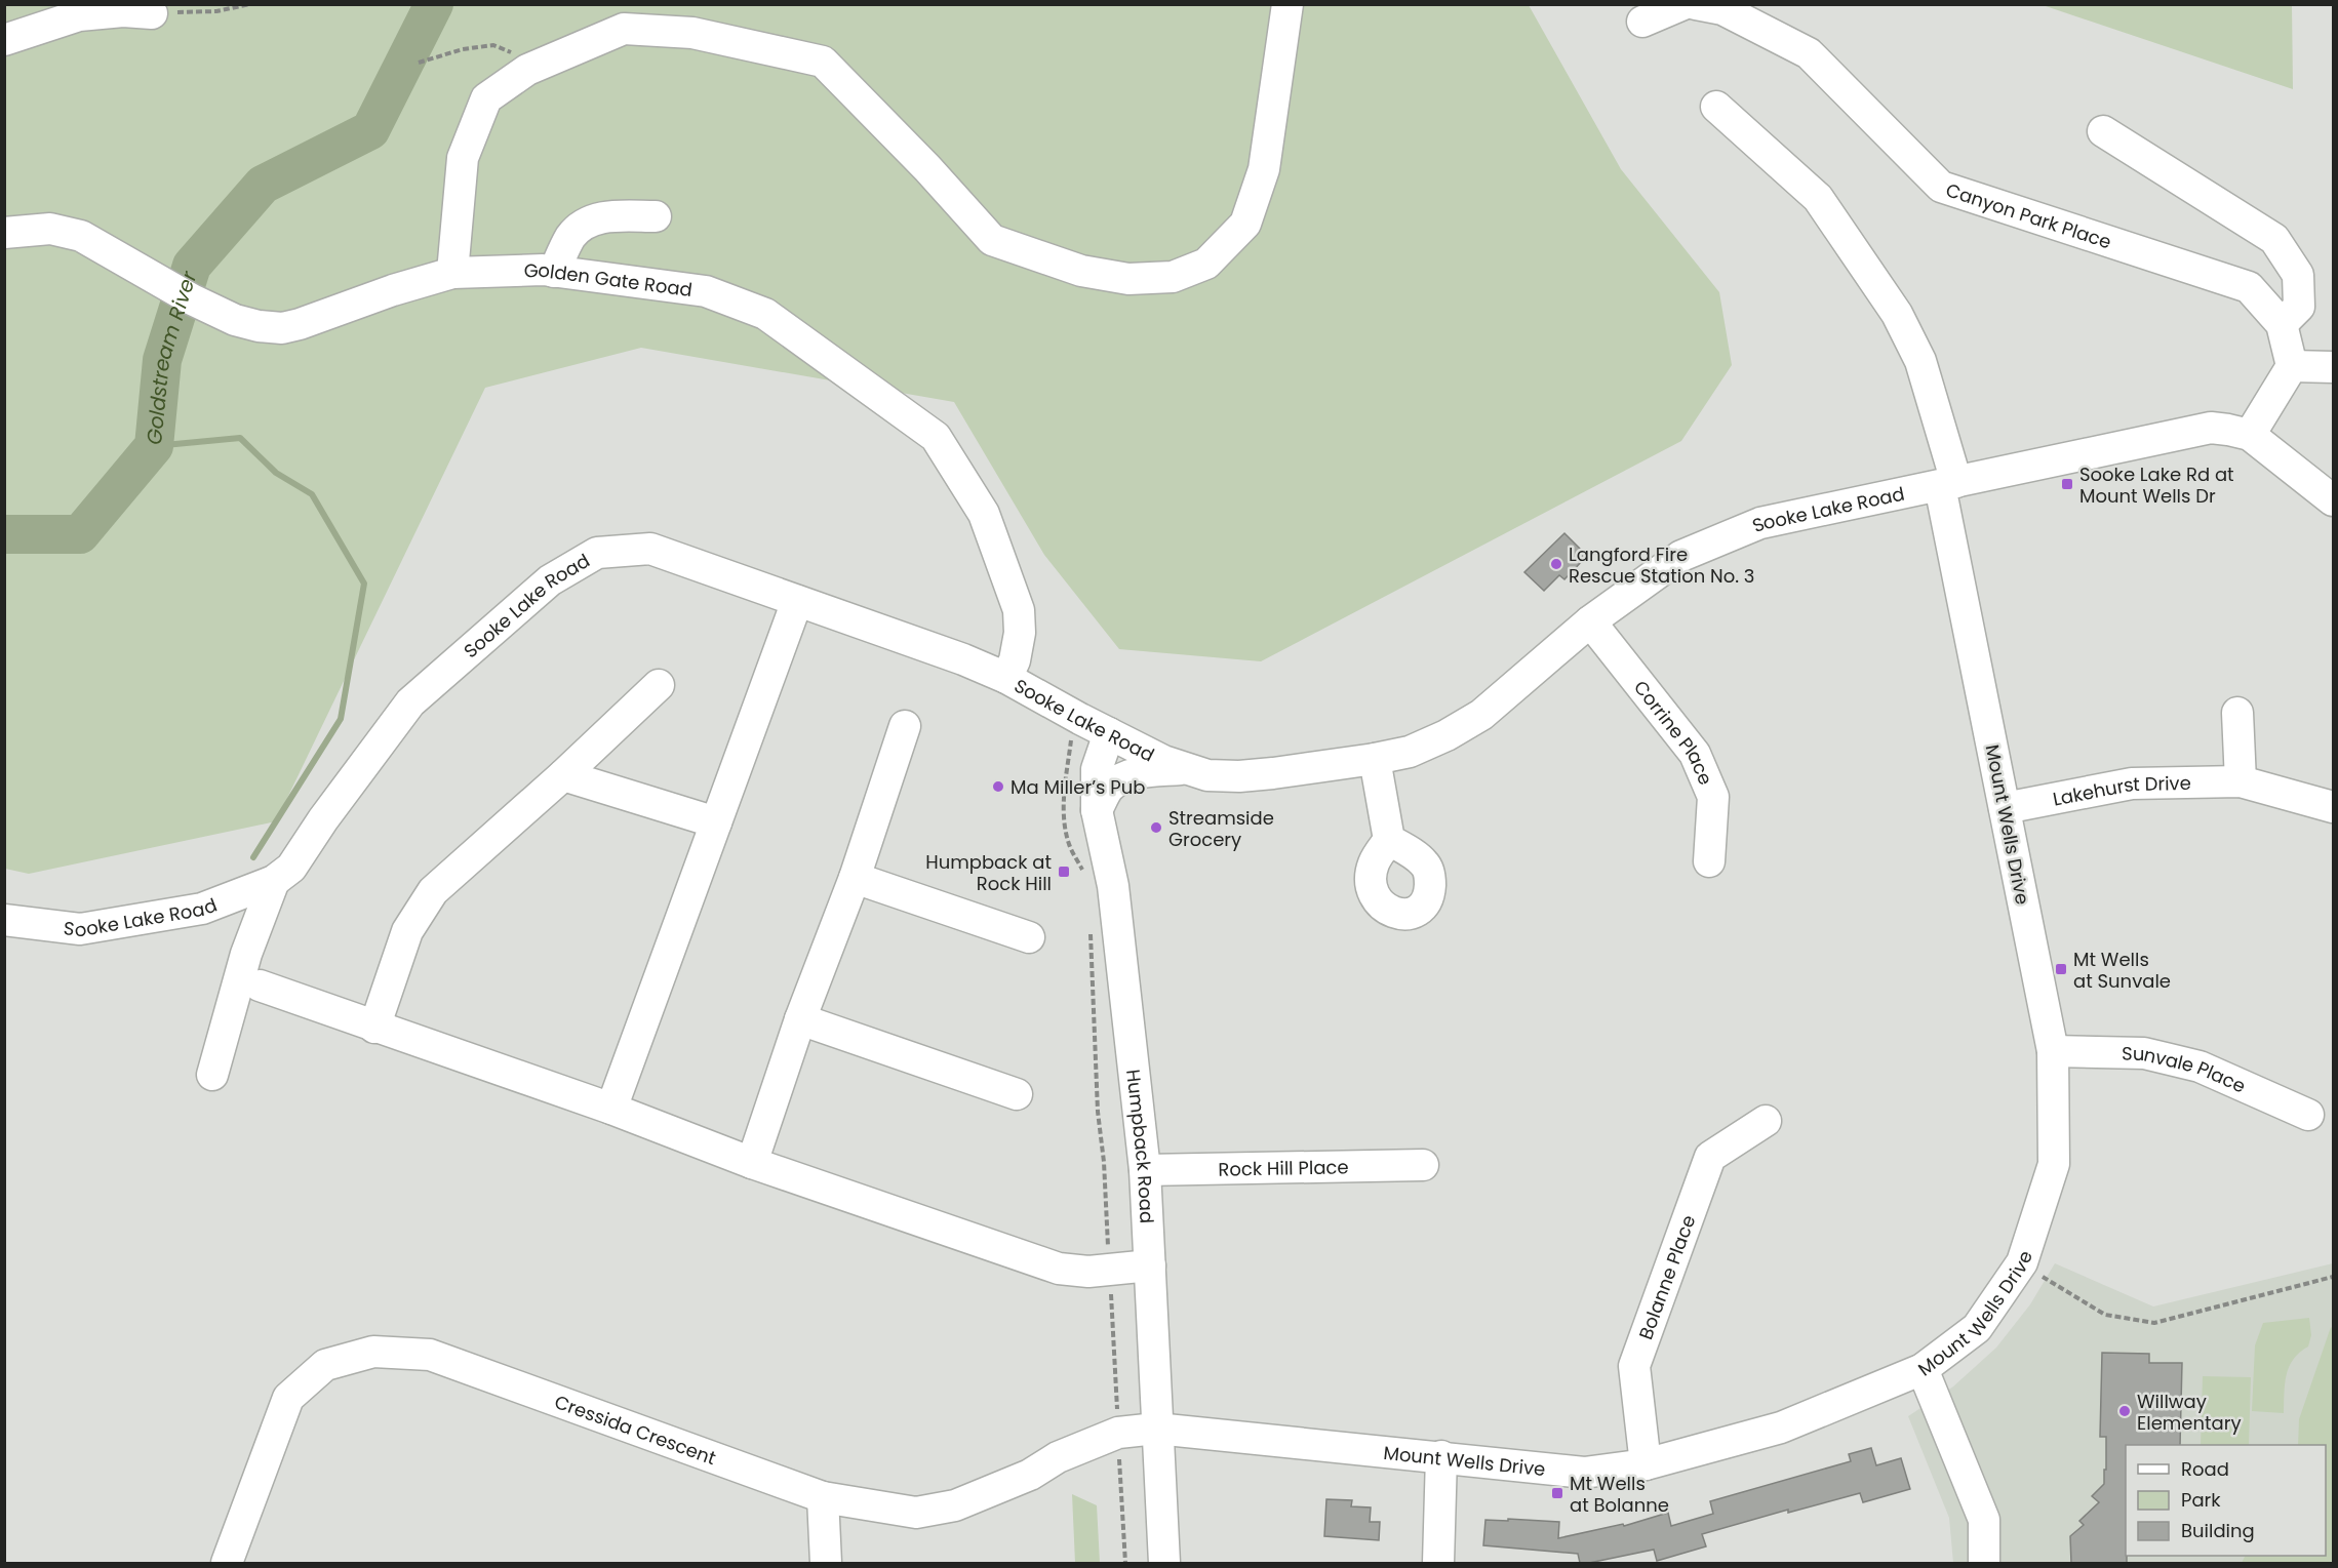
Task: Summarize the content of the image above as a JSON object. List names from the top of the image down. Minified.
{"streets":{"street":["Canyon Park Place","Golden Gate Road","Sooke Lake Road","Corrine Place","Lakehurst Drive","Mount Wells Drive","Sunvale Place","Humpback Road","Rock Hill Place","Bolanne Place","Cressida Crescent"]},"crossings":[["Golden Gate Road","Sooke Lake Road"],["Sooke Lake Road","Corrine Place"],["Sooke Lake Road","Mount Wells Drive"],["Sooke Lake Road","Humpback Road"],["Lakehurst Drive","Mount Wells Drive"],["Mount Wells Drive","Sunvale Place"],["Mount Wells Drive","Humpback Road"],["Mount Wells Drive","Bolanne Place"],["Mount Wells Drive","Cressida Crescent"],["Humpback Road","Rock Hill Place"],["Humpback Road","Cressida Crescent"]],"water":["Goldstream River"],"places":{"transit":["Sooke Lake Rd at Mount Wells Dr","Humpback at Rock Hill","Mt Wells at Sunvale","Mt Wells at Bolanne"],"other":["Langford Fire Rescue Station No. 3","Ma Miller’s Pub","Streamside Grocery","Willway Elementary"]},"legend":["Road","Park","Building"]}
